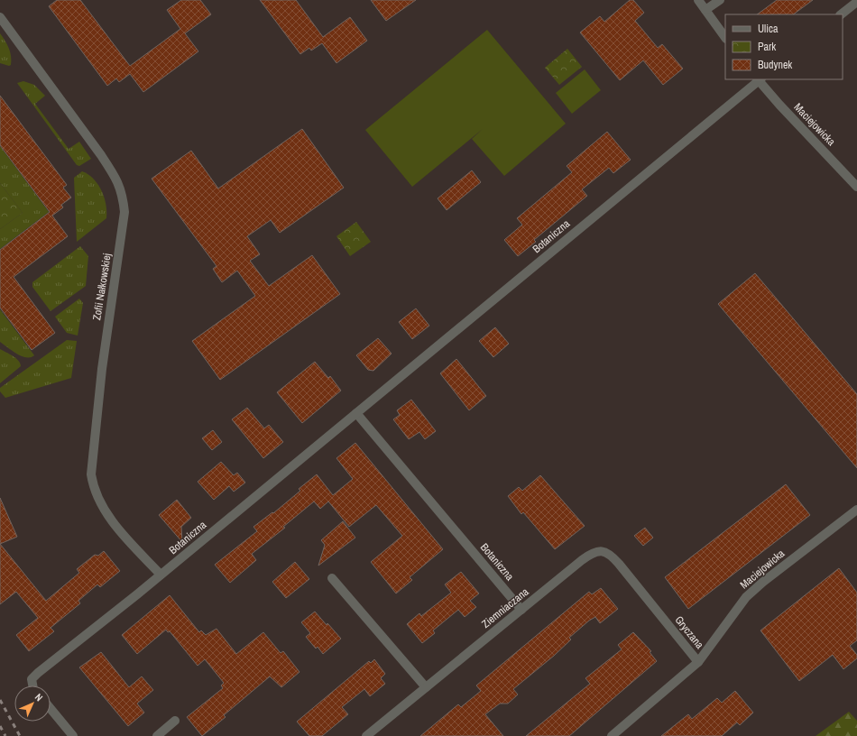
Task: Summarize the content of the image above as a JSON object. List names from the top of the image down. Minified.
{"streets":{"street":["Maciejowicka","Botaniczna","Zofii Nałkowskiej","Ziemniaczana","Gryczana"]},"crossings":[["Maciejowicka","Botaniczna"],["Maciejowicka","Gryczana"],["Botaniczna","Zofii Nałkowskiej"],["Botaniczna","Ziemniaczana"],["Ziemniaczana","Gryczana"]],"legend":["Ulica","Park","Budynek"],"north":"top right"}
